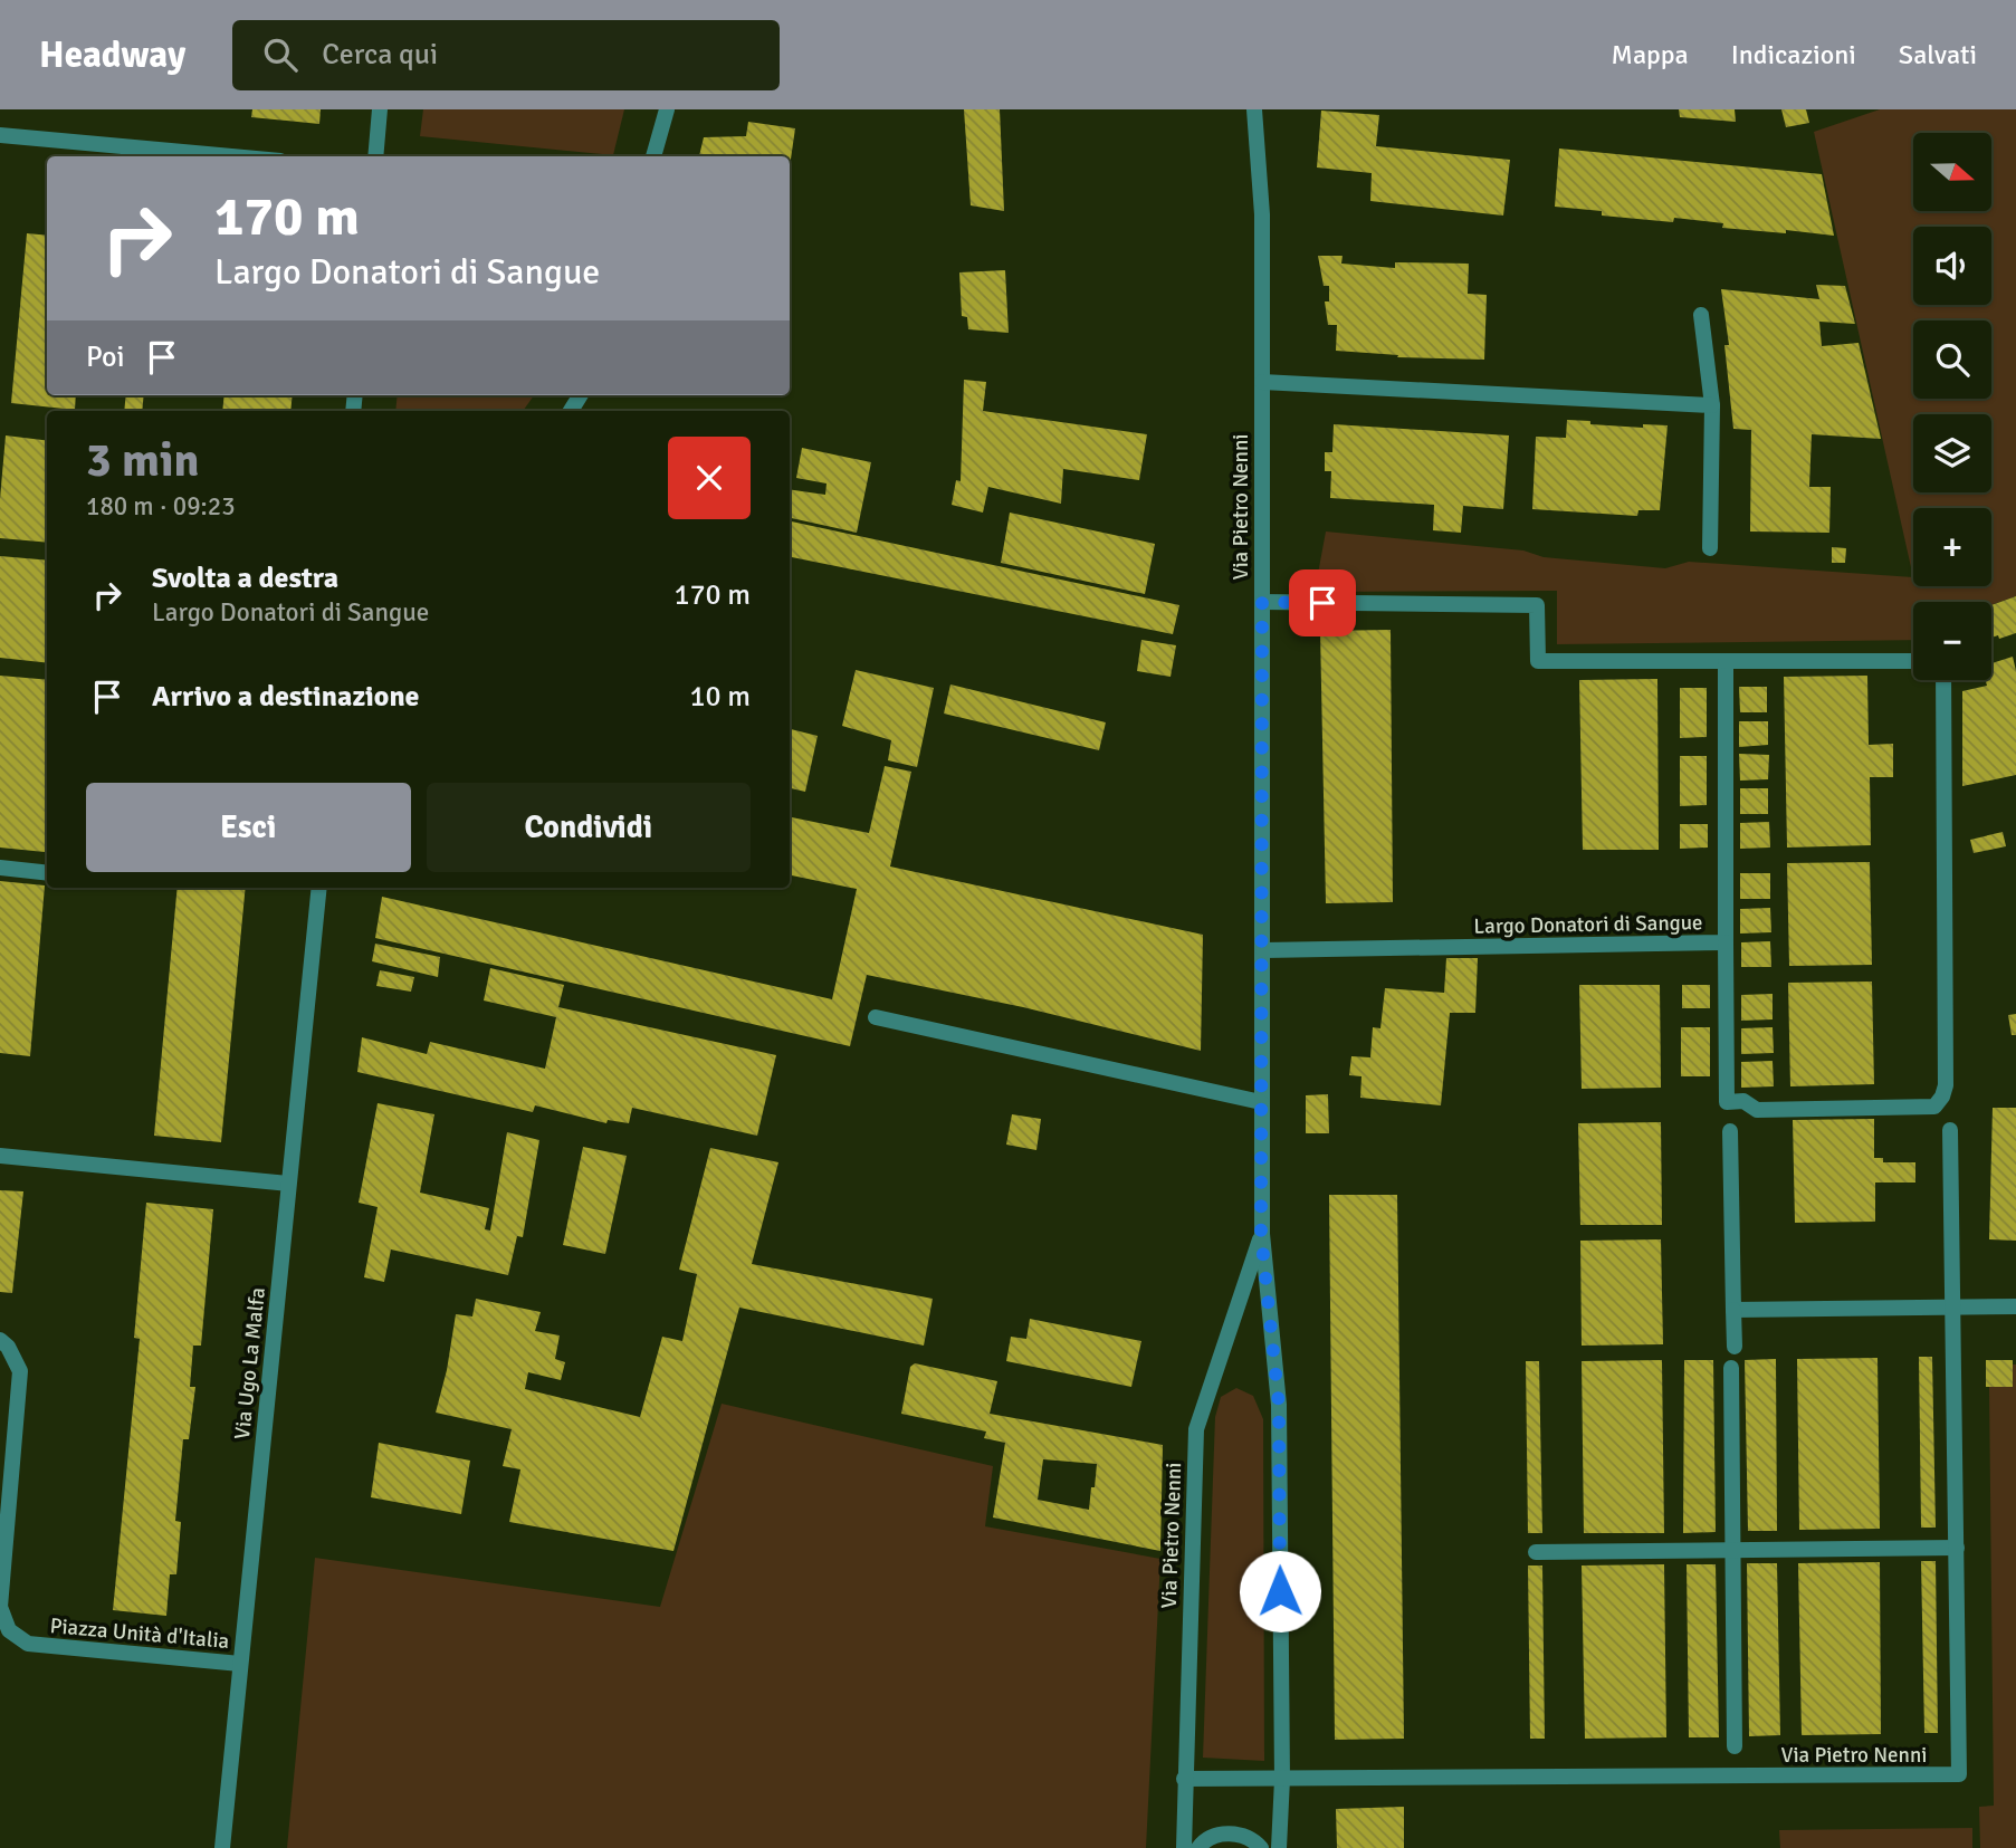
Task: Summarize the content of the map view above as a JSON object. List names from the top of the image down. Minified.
{"streets":{"street":["Via Pietro Nenni","Largo Donatori di Sangue","Via Ugo La Malfa","Piazza Unità d'Italia"]},"crossings":[["Via Pietro Nenni","Largo Donatori di Sangue"],["Via Ugo La Malfa","Piazza Unità d'Italia"]],"north":"right","page":{"header":"Headway","search":"Cerca qui","nav":["Mappa","Indicazioni","Salvati"],"map_buttons":["+","−"],"turn":["170 m","Largo Donatori di Sangue"],"then":"Poi","heading":["3 min","180 m · 09:23"],"list":[{"name":"Svolta a destra","note":"Largo Donatori di Sangue","value":"170 m"},{"name":"Arrivo a destinazione","value":"10 m"}],"buttons":["Esci","Condividi"]}}
